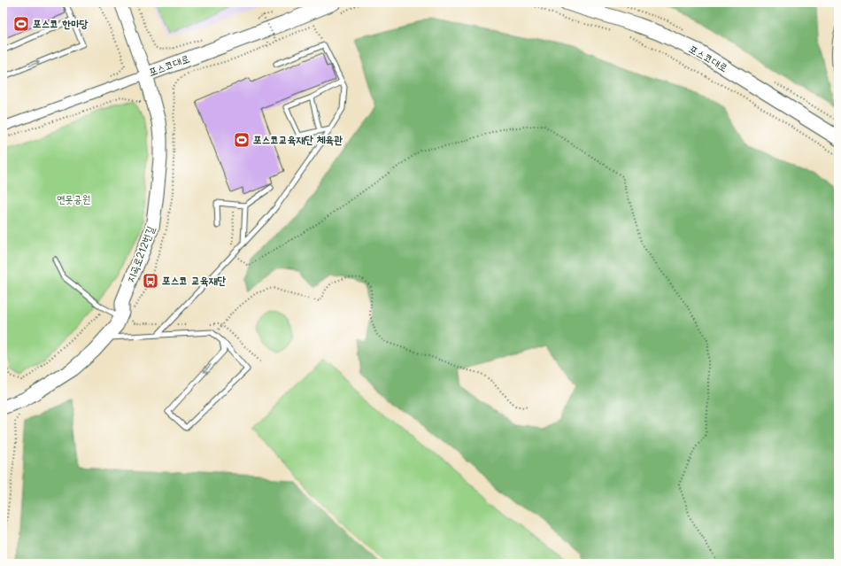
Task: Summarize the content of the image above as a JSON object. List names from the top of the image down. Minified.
{"streets":{"main road":["포스코대로","지곡로212번길"]},"crossings":[["포스코대로","지곡로212번길"]],"parks":["연못공원"],"places":{"sports":["포스코 한마당","포스코교육재단 체육관"],"bus stop":["포스코 교육재단"]}}
